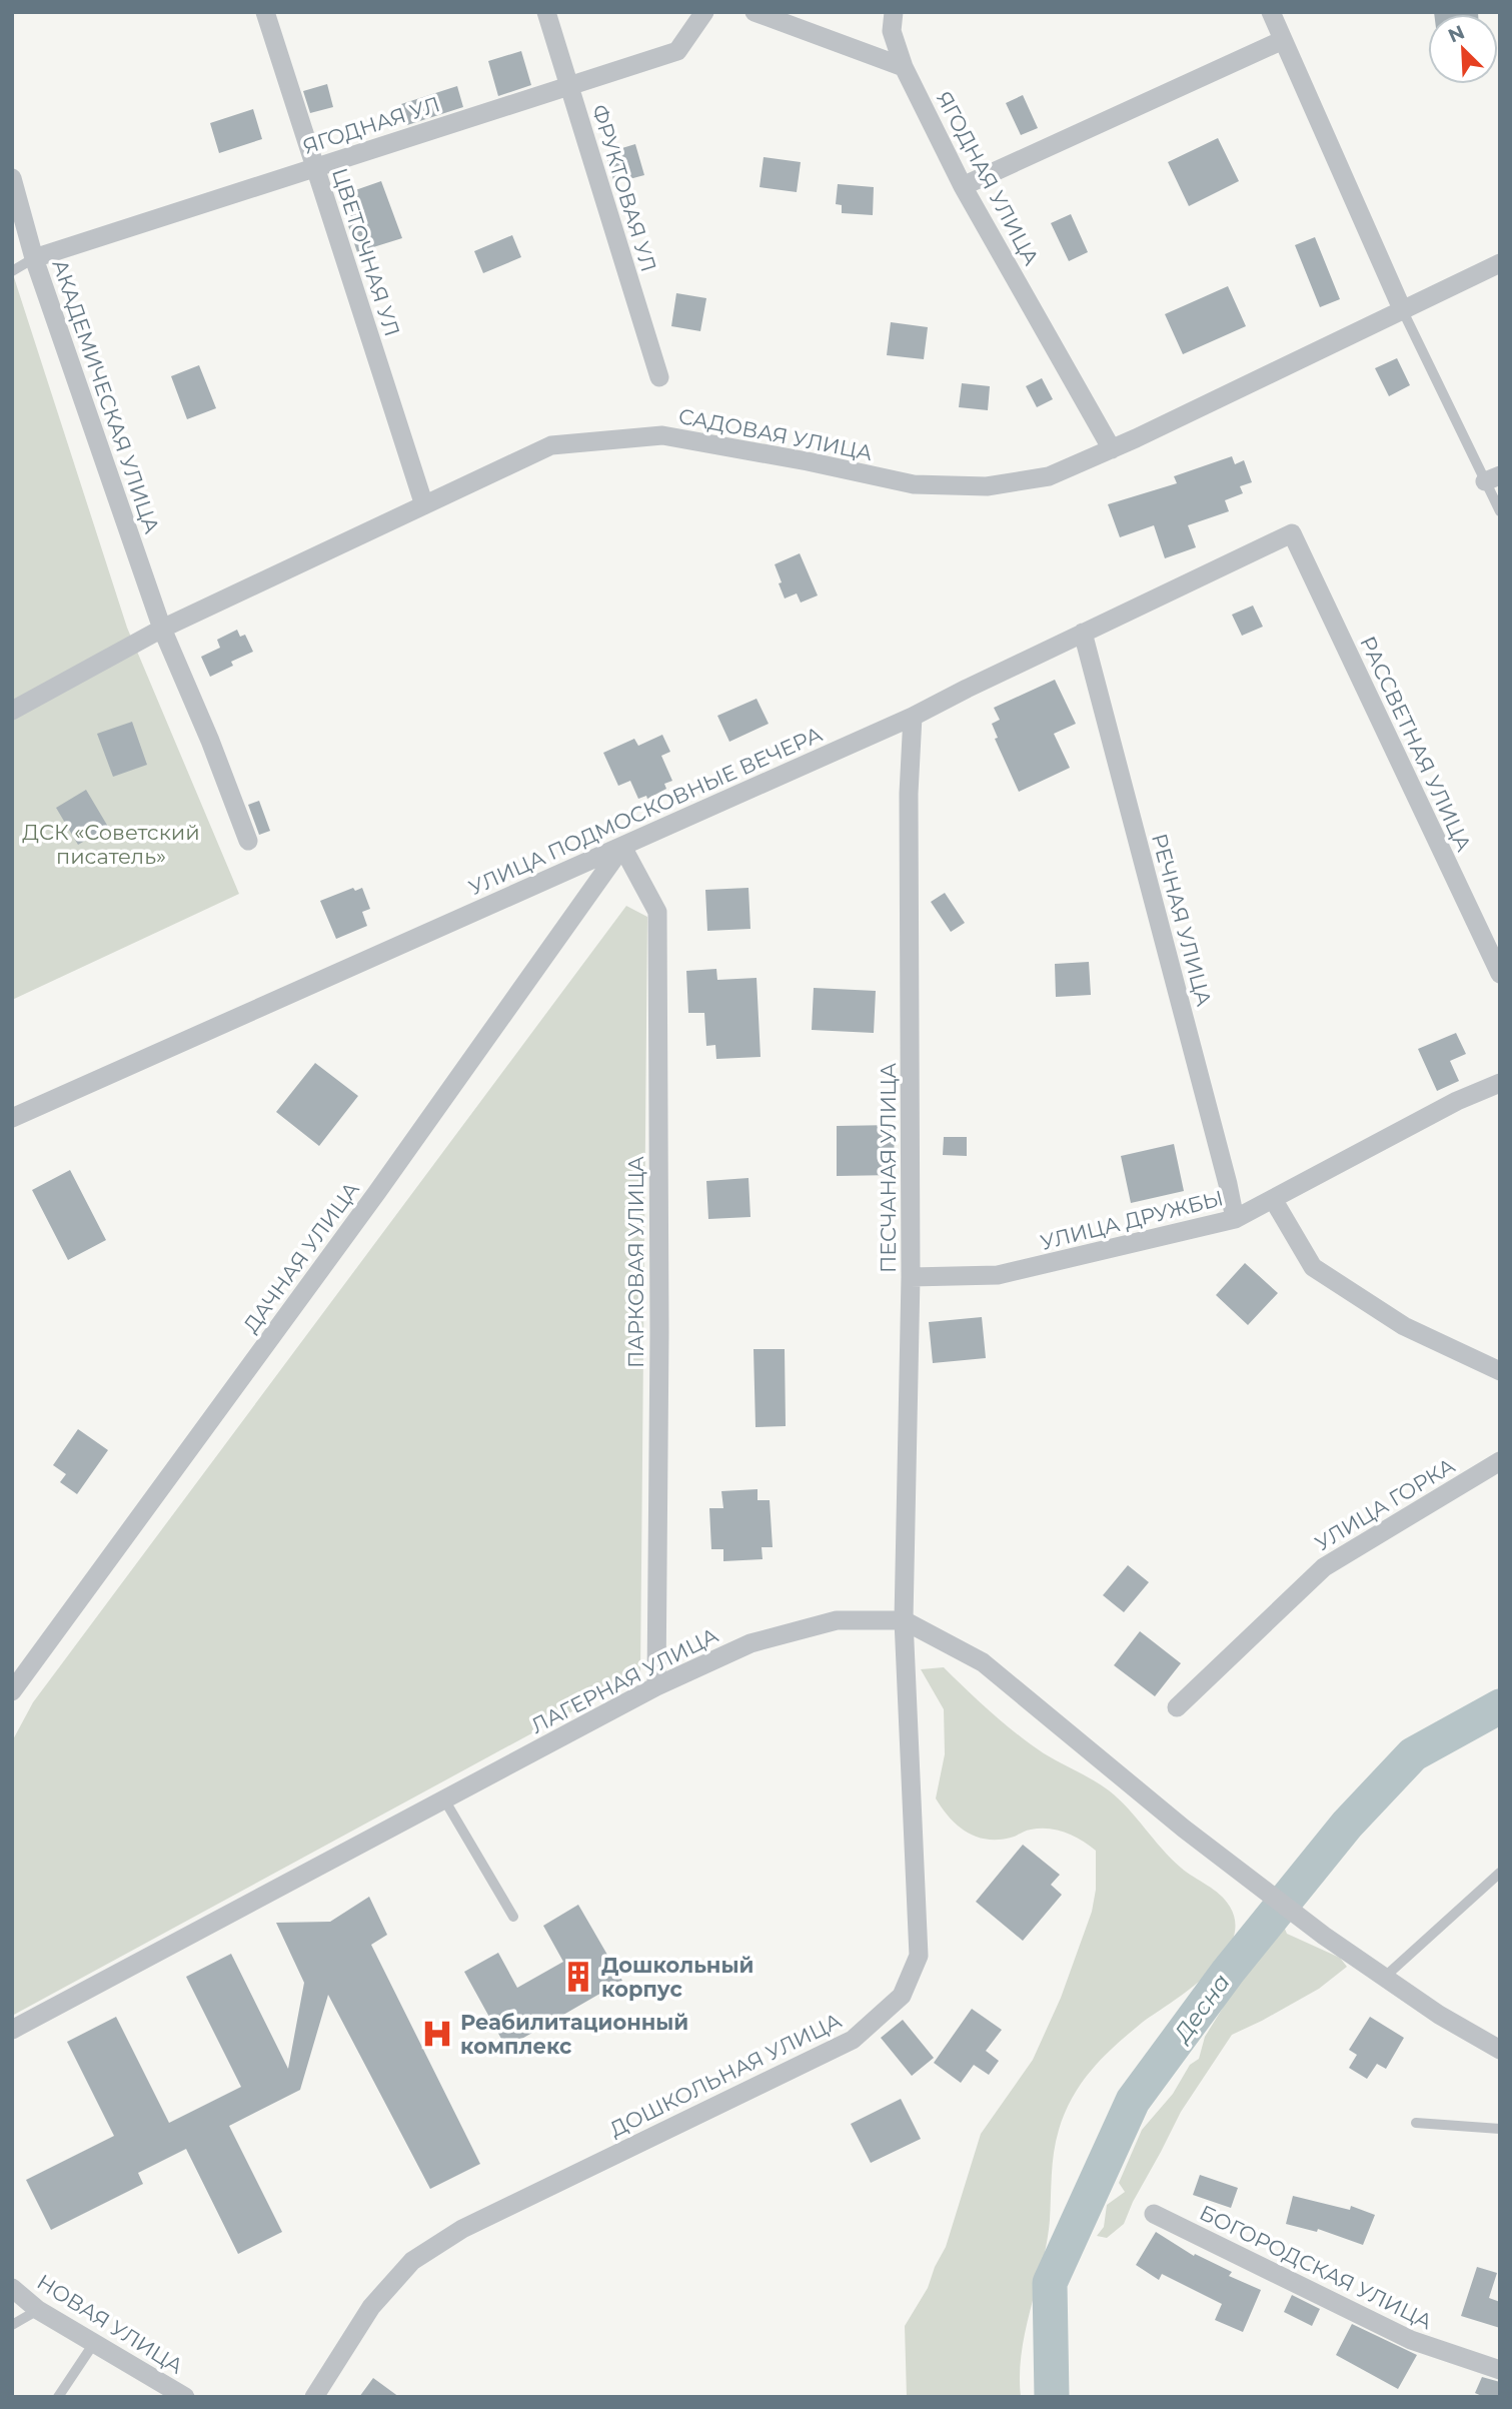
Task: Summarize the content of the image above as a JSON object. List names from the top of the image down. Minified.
{"streets":{"street":["ЯГОДНАЯ УЛ","ЯГОДНАЯ УЛИЦА","ФРУКТОВАЯ УЛ","ЦВЕТОЧНАЯ УЛ","АКАДЕМИЧЕСКАЯ УЛИЦА","САДОВАЯ УЛИЦА","РАССВЕТНАЯ УЛИЦА","УЛИЦА ПОДМОСКОВНЫЕ ВЕЧЕРА","РЕЧНАЯ УЛИЦА","ПЕСЧАНАЯ УЛИЦА","УЛИЦА ДРУЖБЫ","ДАЧНАЯ УЛИЦА","ПАРКОВАЯ УЛИЦА","УЛИЦА ГОРКА","ЛАГЕРНАЯ УЛИЦА","ДОШКОЛЬНАЯ УЛИЦА","БОГОРОДСКАЯ УЛИЦА","НОВАЯ УЛИЦА"]},"crossings":[["ЯГОДНАЯ УЛ","ФРУКТОВАЯ УЛ"],["ЯГОДНАЯ УЛ","ЦВЕТОЧНАЯ УЛ"],["ЯГОДНАЯ УЛ","АКАДЕМИЧЕСКАЯ УЛИЦА"],["ЯГОДНАЯ УЛИЦА","САДОВАЯ УЛИЦА"],["ЦВЕТОЧНАЯ УЛ","САДОВАЯ УЛИЦА"],["АКАДЕМИЧЕСКАЯ УЛИЦА","САДОВАЯ УЛИЦА"],["РАССВЕТНАЯ УЛИЦА","УЛИЦА ПОДМОСКОВНЫЕ ВЕЧЕРА"],["УЛИЦА ПОДМОСКОВНЫЕ ВЕЧЕРА","РЕЧНАЯ УЛИЦА"],["УЛИЦА ПОДМОСКОВНЫЕ ВЕЧЕРА","ПЕСЧАНАЯ УЛИЦА"],["УЛИЦА ПОДМОСКОВНЫЕ ВЕЧЕРА","ДАЧНАЯ УЛИЦА"],["УЛИЦА ПОДМОСКОВНЫЕ ВЕЧЕРА","ПАРКОВАЯ УЛИЦА"],["РЕЧНАЯ УЛИЦА","УЛИЦА ДРУЖБЫ"],["ПЕСЧАНАЯ УЛИЦА","УЛИЦА ДРУЖБЫ"],["ПЕСЧАНАЯ УЛИЦА","ЛАГЕРНАЯ УЛИЦА"],["ПЕСЧАНАЯ УЛИЦА","ДОШКОЛЬНАЯ УЛИЦА"],["ДАЧНАЯ УЛИЦА","ПАРКОВАЯ УЛИЦА"],["ПАРКОВАЯ УЛИЦА","ЛАГЕРНАЯ УЛИЦА"],["ЛАГЕРНАЯ УЛИЦА","ДОШКОЛЬНАЯ УЛИЦА"]],"water":["Десна"],"parks":["ДСК «Советский писатель»"],"places":{"building":["Дошкольный корпус"],"hospital":["Реабилитационный комплекс"]},"north":"top left"}
